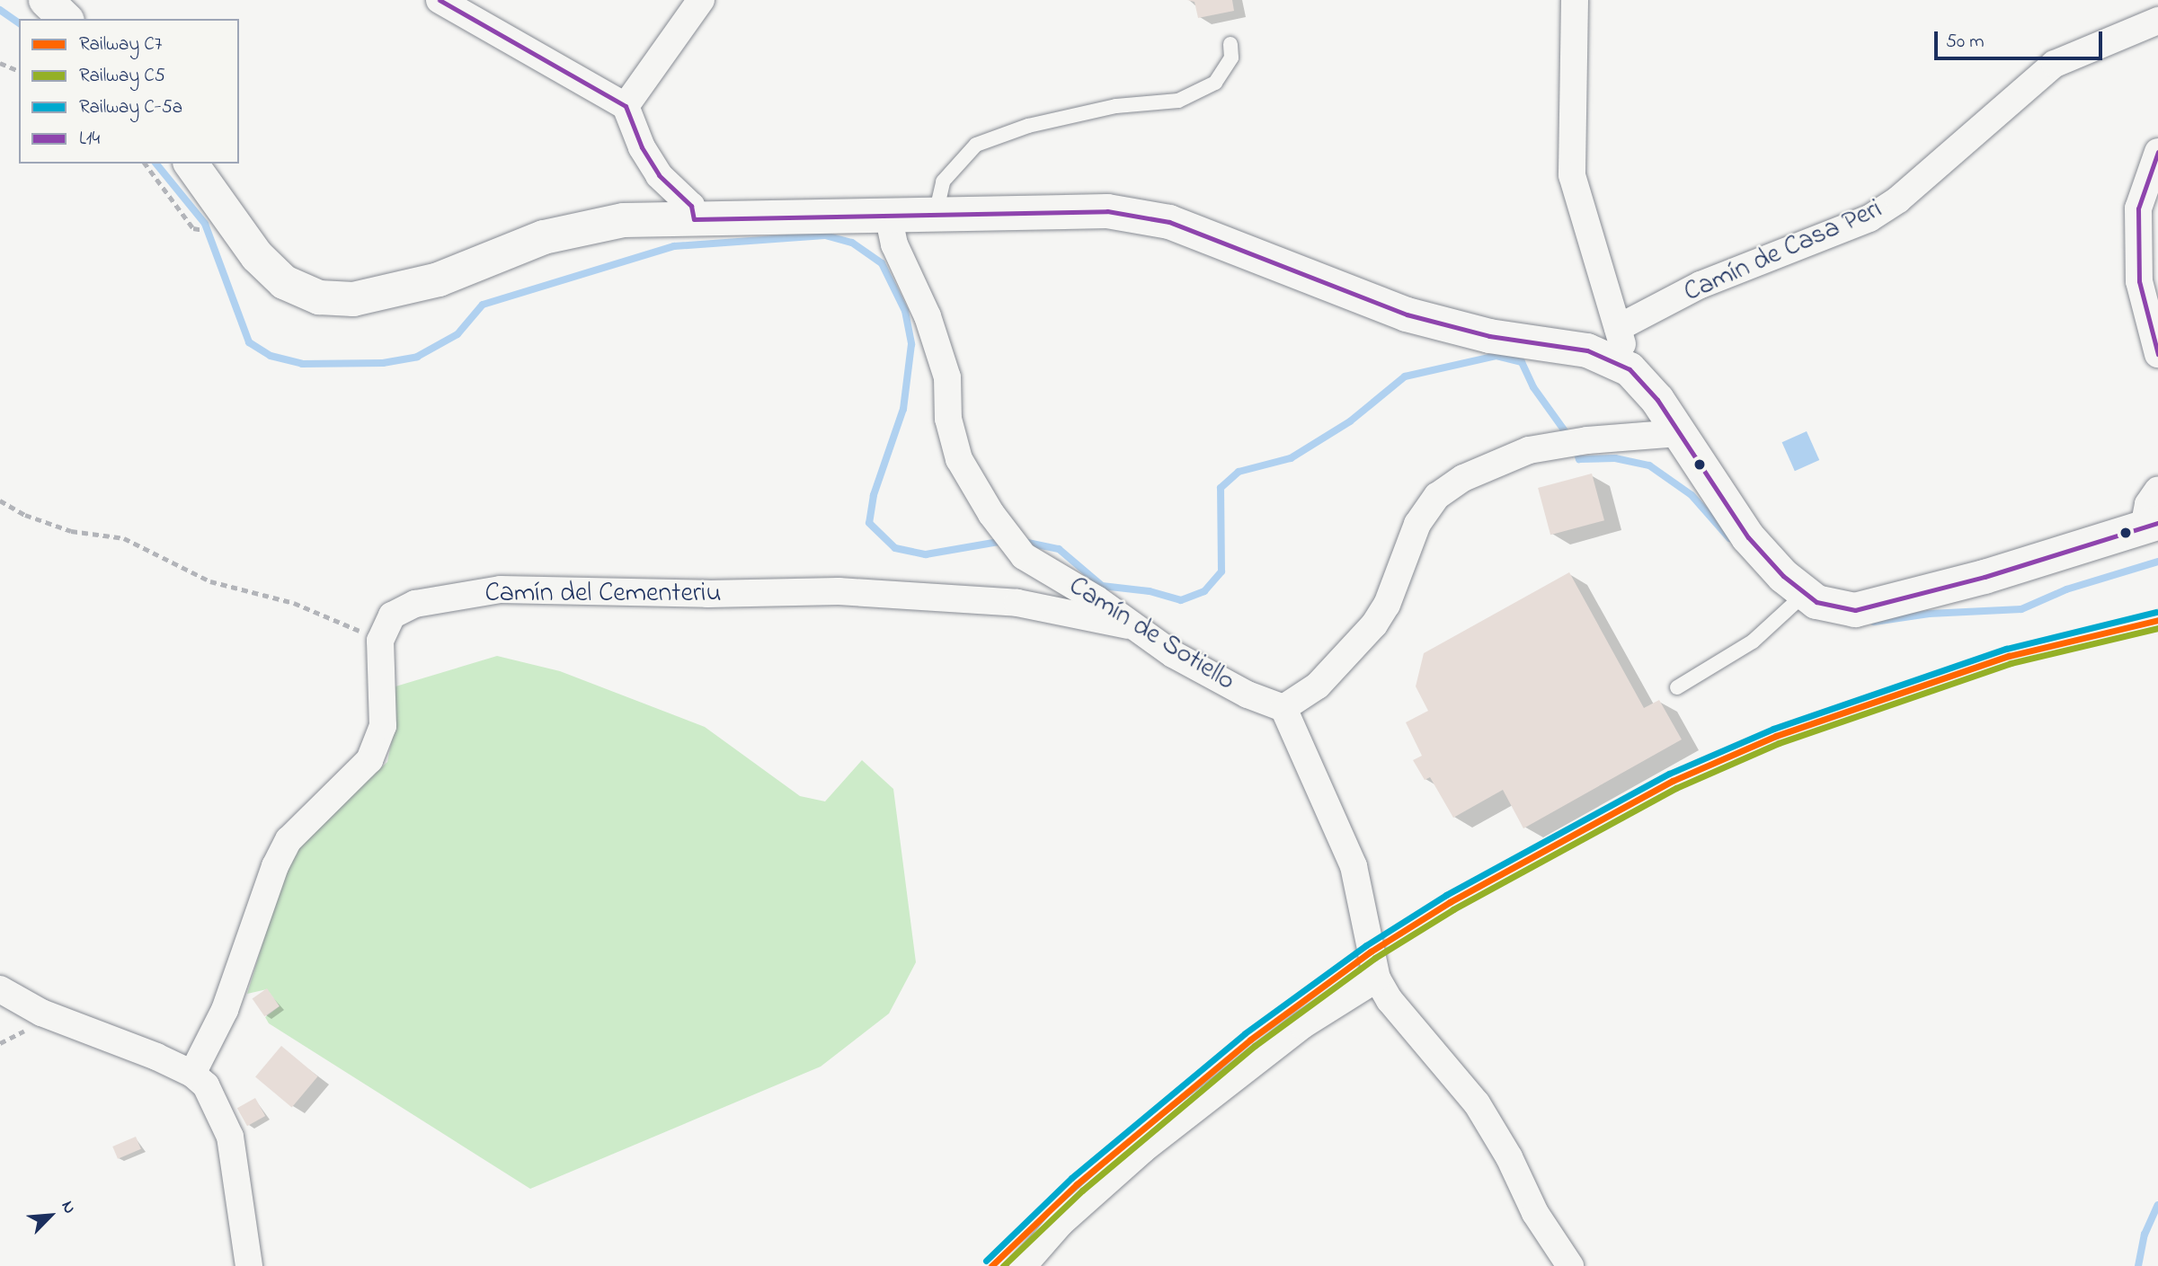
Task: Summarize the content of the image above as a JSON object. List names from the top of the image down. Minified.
{"streets":{"street":["Camín de Casa Peri","Camín del Cementeriu","Camín de Sotiello"]},"crossings":[["Camín del Cementeriu","Camín de Sotiello"]],"lines":["transit line L14","rail line C-5a","rail line C7","rail line C5"],"legend":["Railway C7","Railway C5","Railway C-5a","L14"],"scale_bar":"50 m","north":"top right"}
